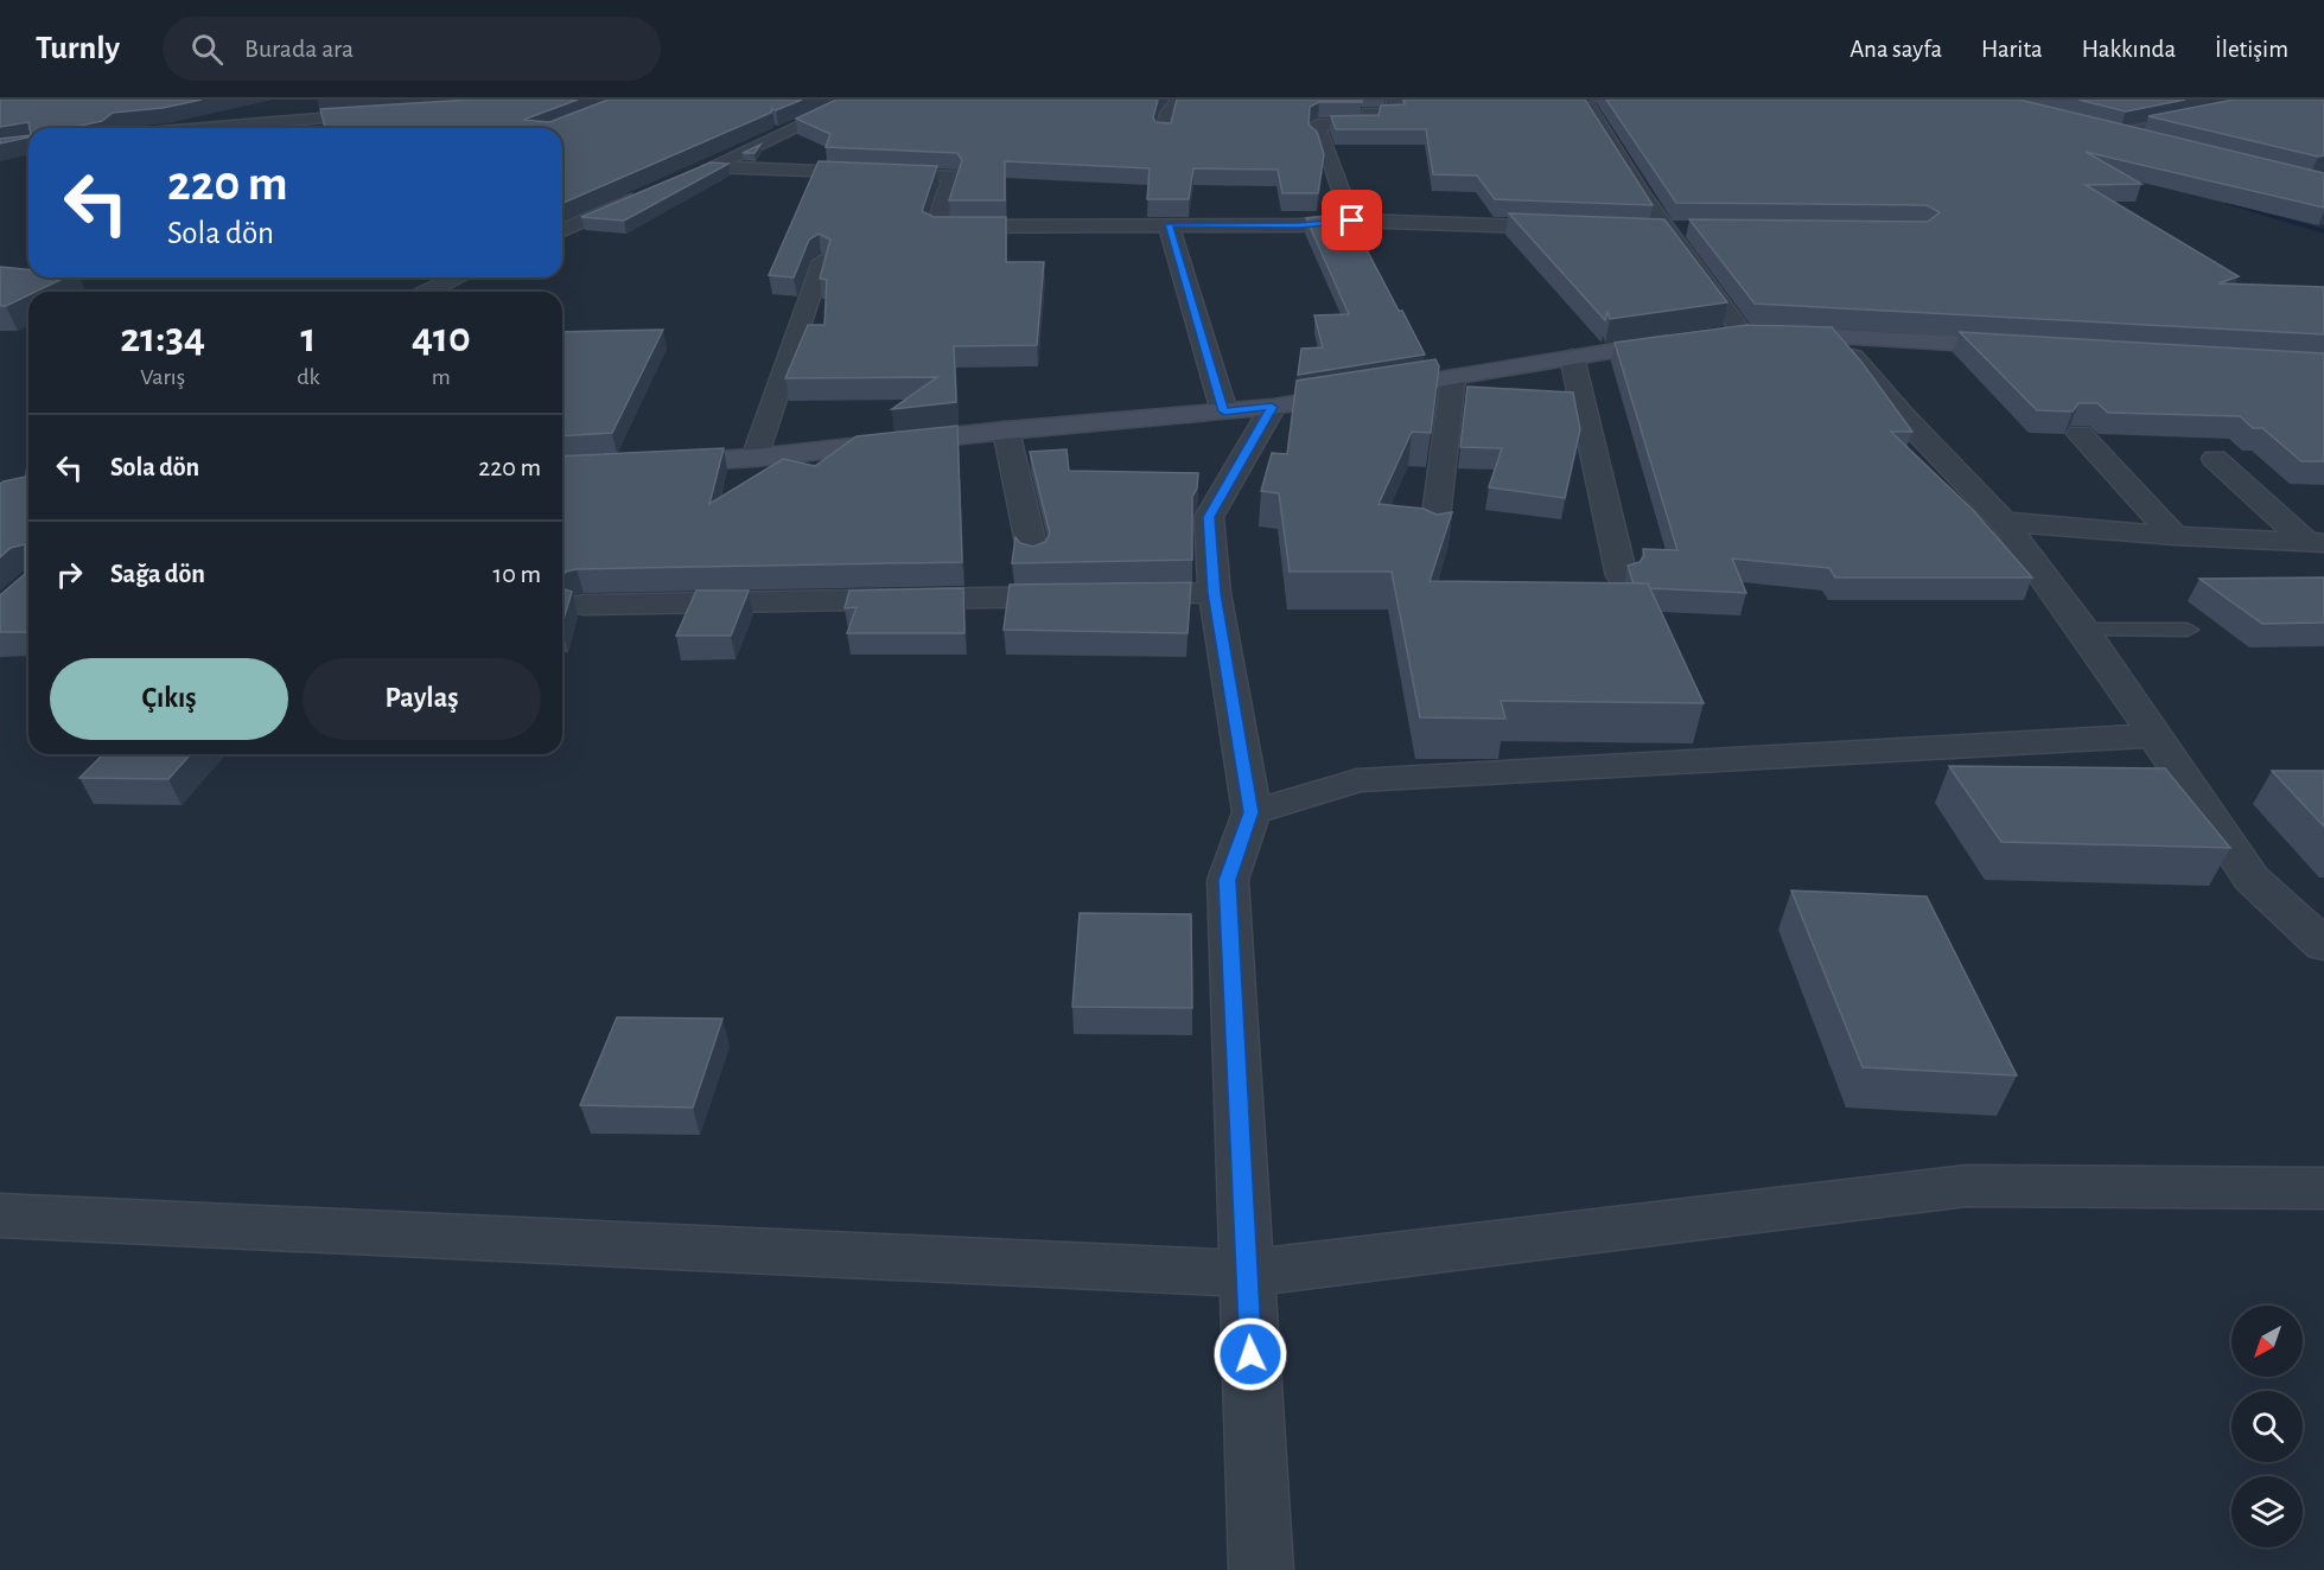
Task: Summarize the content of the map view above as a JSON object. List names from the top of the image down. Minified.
{"north":"bottom left","page":{"header":"Turnly","search":"Burada ara","nav":["Ana sayfa","Harita","Hakkında","İletişim"],"turn":["220 m","Sola dön"],"eta":["21:34","Varış","1","dk","410","m"],"list":[{"name":"Sola dön","value":"220 m"},{"name":"Sağa dön","value":"10 m"}],"buttons":["Çıkış","Paylaş"]}}
